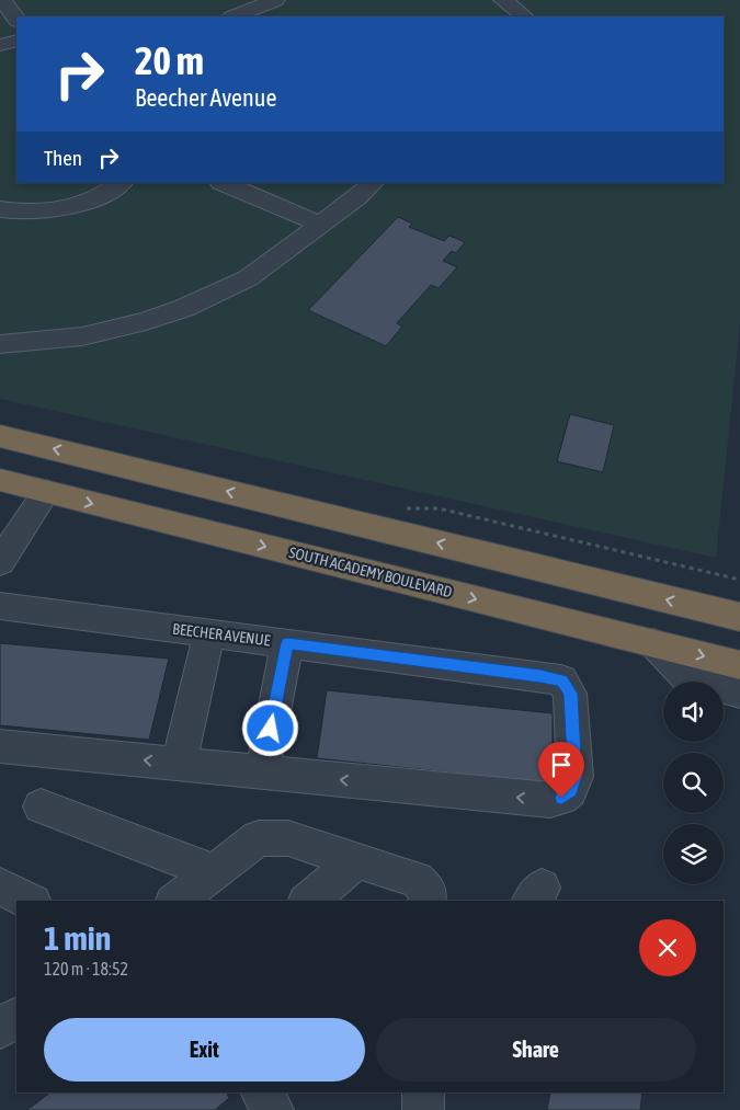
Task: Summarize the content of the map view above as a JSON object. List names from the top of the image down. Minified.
{"streets":{"highway":["SOUTH ACADEMY BOULEVARD"],"street":["BEECHER AVENUE"]},"page":{"turn":["20 m","Beecher Avenue"],"then":"Then","heading":["1 min","120 m · 18:52"],"buttons":["Exit","Share"]}}
